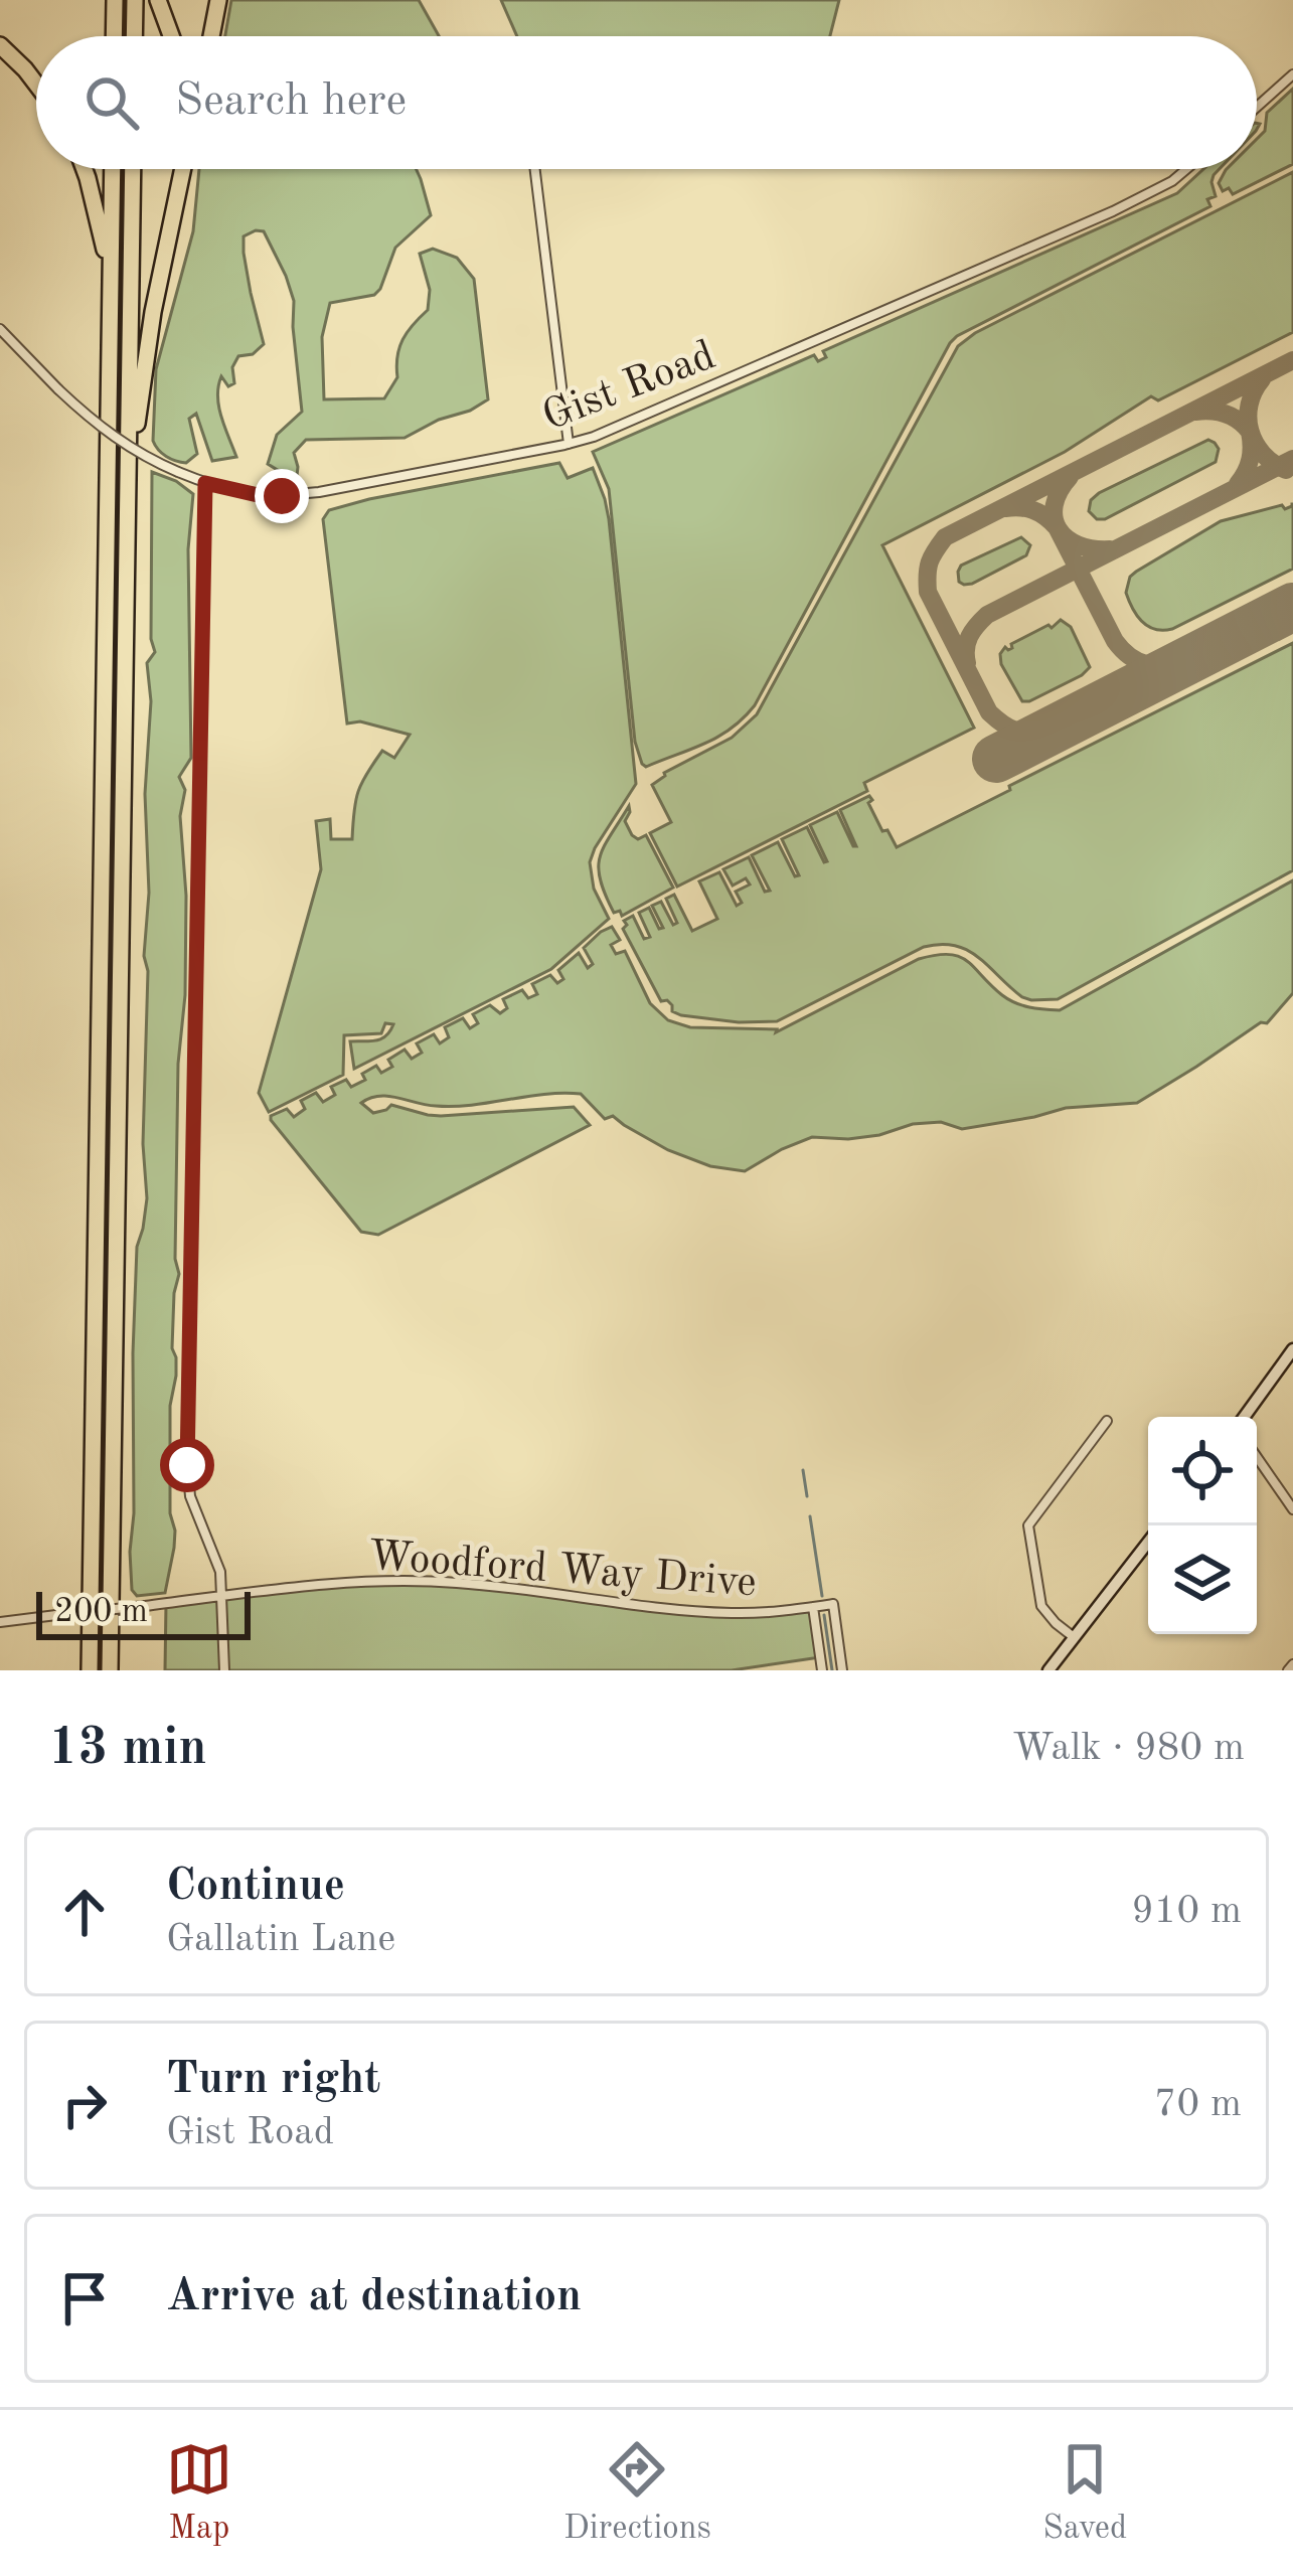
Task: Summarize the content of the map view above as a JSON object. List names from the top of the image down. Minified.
{"streets":{"street":["Gist Road","Woodford Way Drive"]},"scale_bar":"200 m","page":{"search":"Search here","scale":"200 m","heading":["13 min","Walk · 980 m"],"list":[["Continue","Gallatin Lane","910 m"],["Turn right","Gist Road","70 m"],"Arrive at destination"],"nav":["Map","Directions","Saved"]}}
